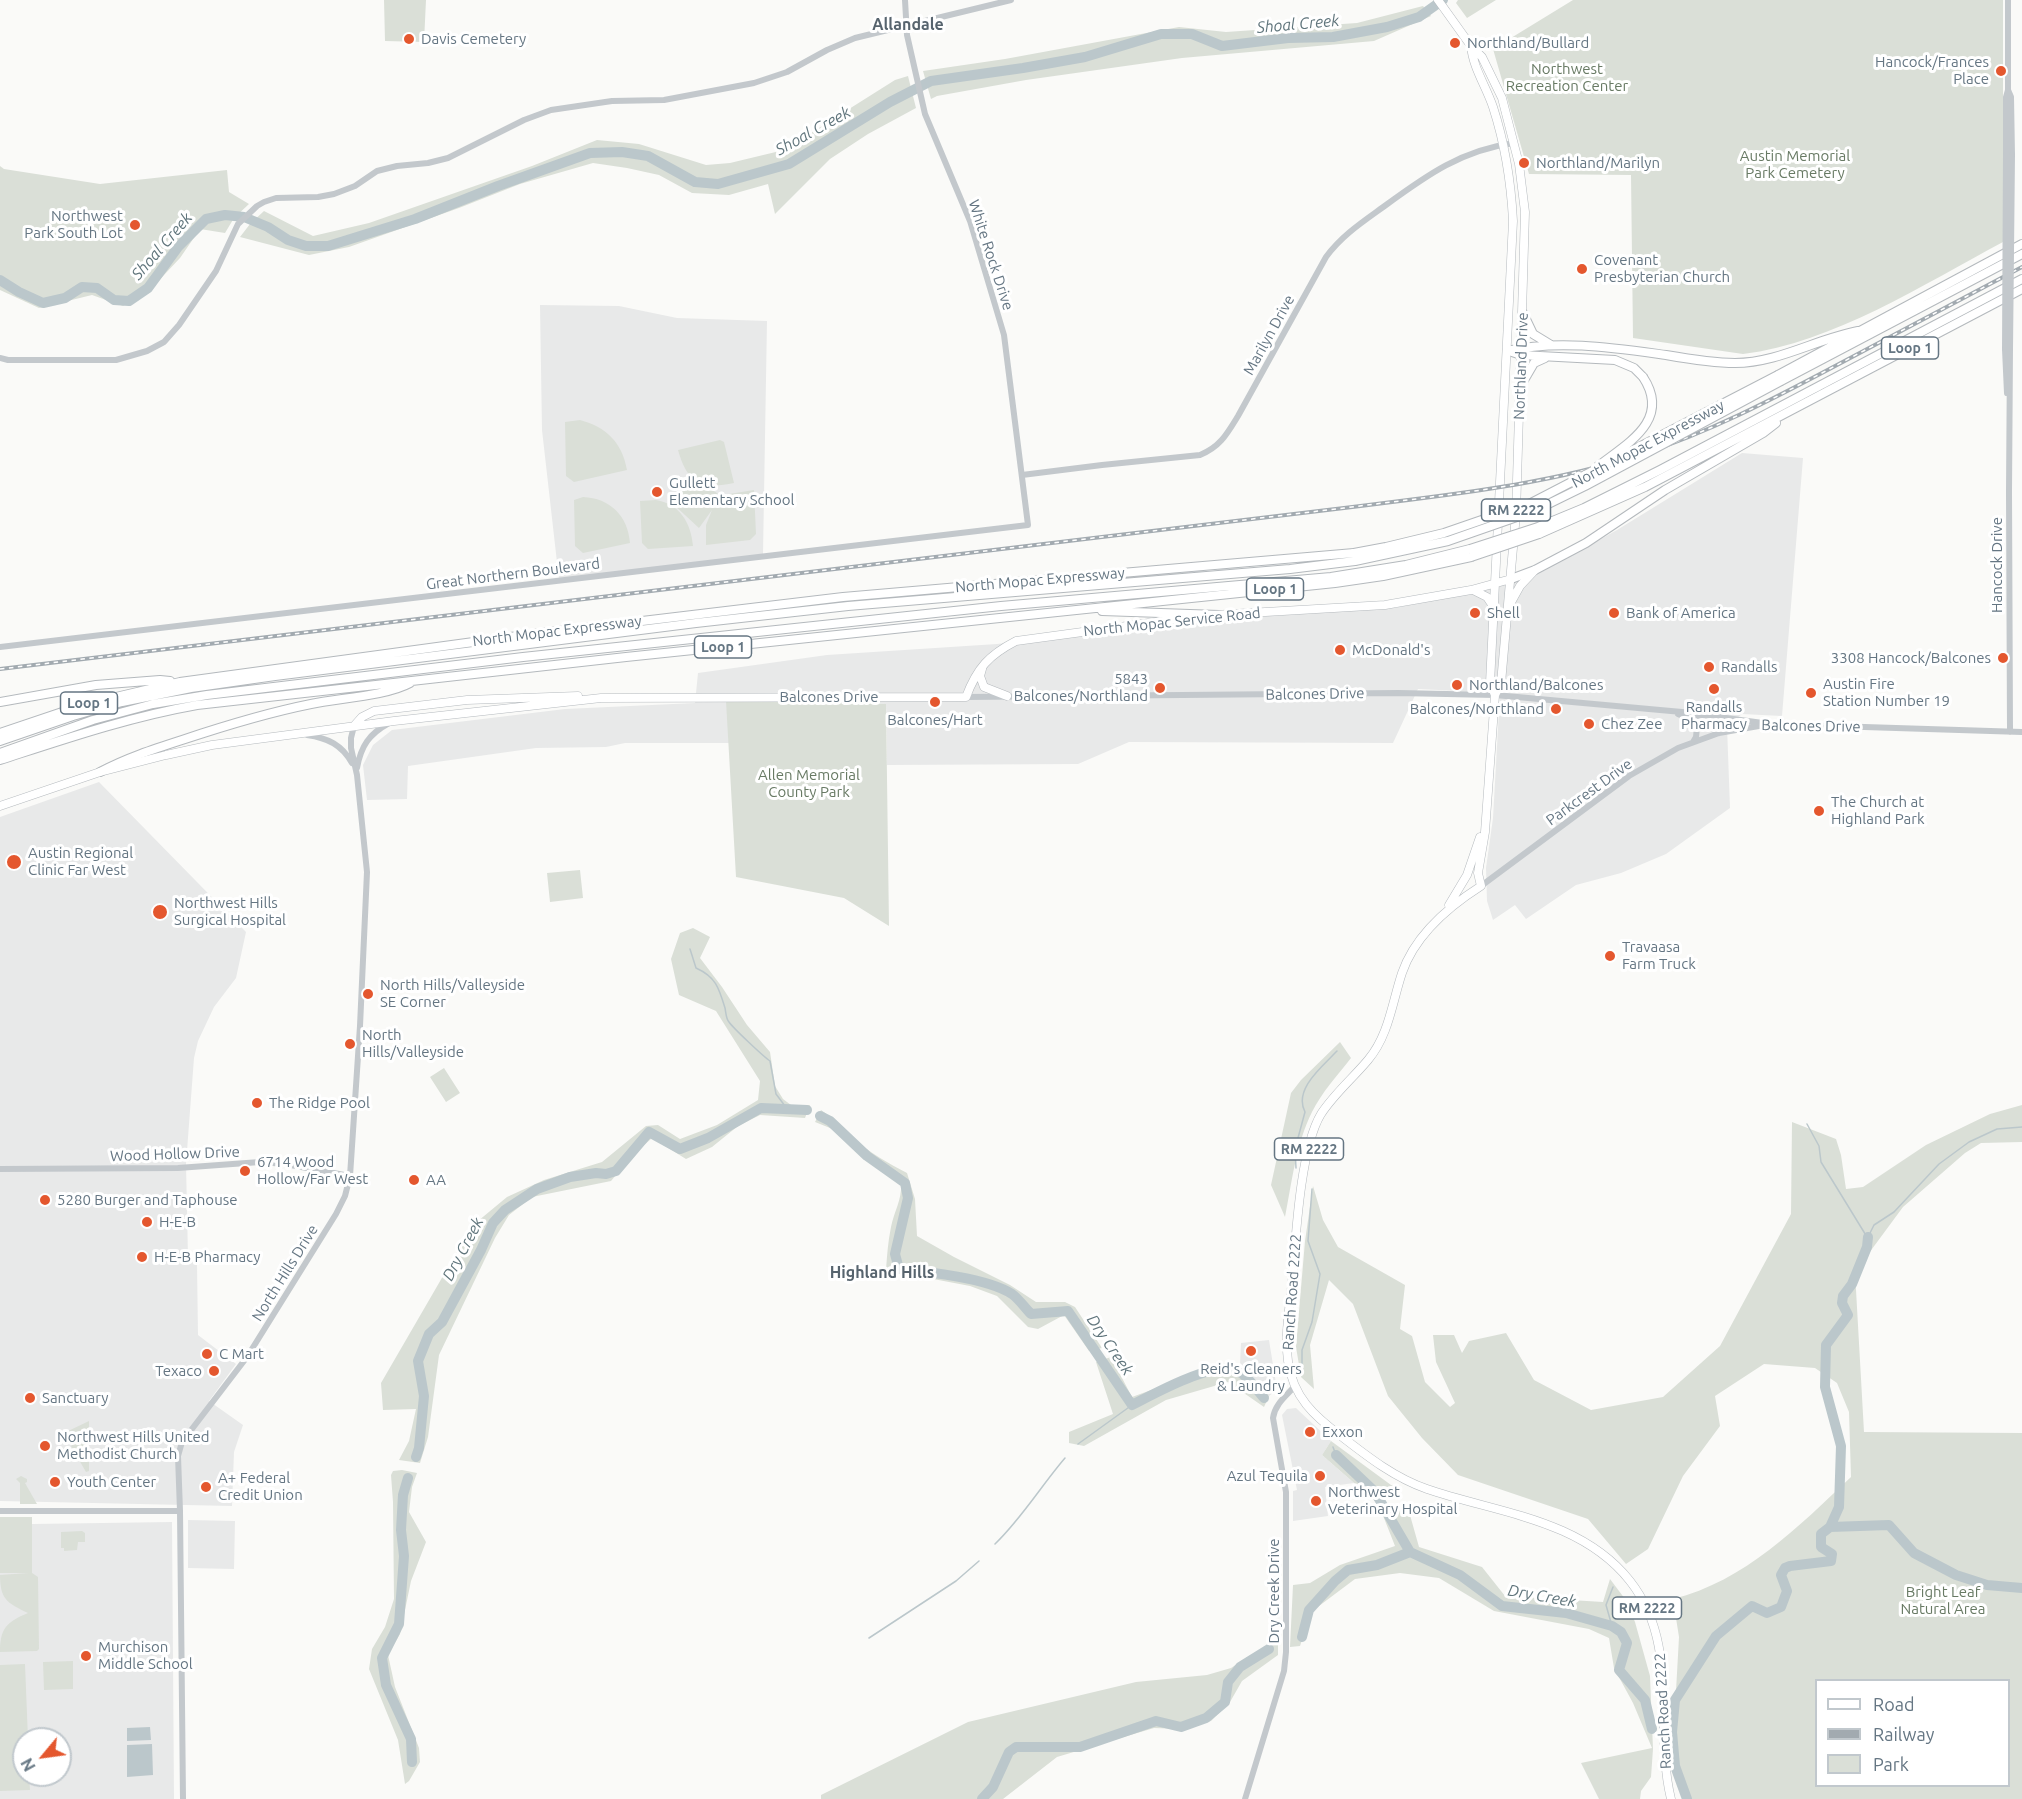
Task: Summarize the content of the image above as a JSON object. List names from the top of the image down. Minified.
{"streets":{"highway":["Loop 1","North Mopac Expressway"],"main road":["Northland Drive","RM 2222","North Mopac Service Road","Balcones Drive","Ranch Road 2222"],"street":["White Rock Drive","Marilyn Drive","Hancock Drive","Great Northern Boulevard","Parkcrest Drive","Wood Hollow Drive","North Hills Drive","Dry Creek Drive"]},"crossings":[["White Rock Drive","Marilyn Drive"],["White Rock Drive","Great Northern Boulevard"],["Marilyn Drive","Northland Drive"],["Northland Drive","RM 2222"],["Northland Drive","North Mopac Service Road"],["Northland Drive","Balcones Drive"],["Northland Drive","Parkcrest Drive"],["Northland Drive","Ranch Road 2222"],["RM 2222","Ranch Road 2222"],["Hancock Drive","Balcones Drive"],["North Mopac Service Road","Balcones Drive"],["Balcones Drive","Parkcrest Drive"],["Balcones Drive","North Hills Drive"],["Parkcrest Drive","Ranch Road 2222"],["Wood Hollow Drive","North Hills Drive"],["Ranch Road 2222","Dry Creek Drive"]],"districts":["Allandale","Highland Hills"],"water":["Shoal Creek","Dry Creek"],"parks":["Northwest Recreation Center","Austin Memorial Park Cemetery","Allen Memorial County Park","Bright Leaf Natural Area"],"places":["Davis Cemetery","Northland/Bullard","Hancock/Frances Place","Northland/Marilyn","Northwest Park South Lot","Covenant Presbyterian Church","Gullett Elementary School","Shell","Bank of America","McDonald's","3308 Hancock/Balcones","Randalls","Northland/Balcones","5843 Balcones/Northland","Randalls Pharmacy","Austin Fire Station Number 19","Balcones/Hart","Balcones/Northland","Chez Zee","The Church at Highland Park","Austin Regional Clinic Far West","Northwest Hills Surgical Hospital","Travaasa Farm Truck","North Hills/Valleyside SE Corner","North Hills/Valleyside","The Ridge Pool","6714 Wood Hollow/Far West","AA","5280 Burger and Taphouse","H-E-B","H-E-B Pharmacy","Reid's Cleaners & Laundry","C Mart","Texaco","Sanctuary","Exxon","Northwest Hills United Methodist Church","Azul Tequila","Youth Center","A+ Federal Credit Union","Northwest Veterinary Hospital","Murchison Middle School"],"legend":["Road","Railway","Park"],"north":"bottom left"}
